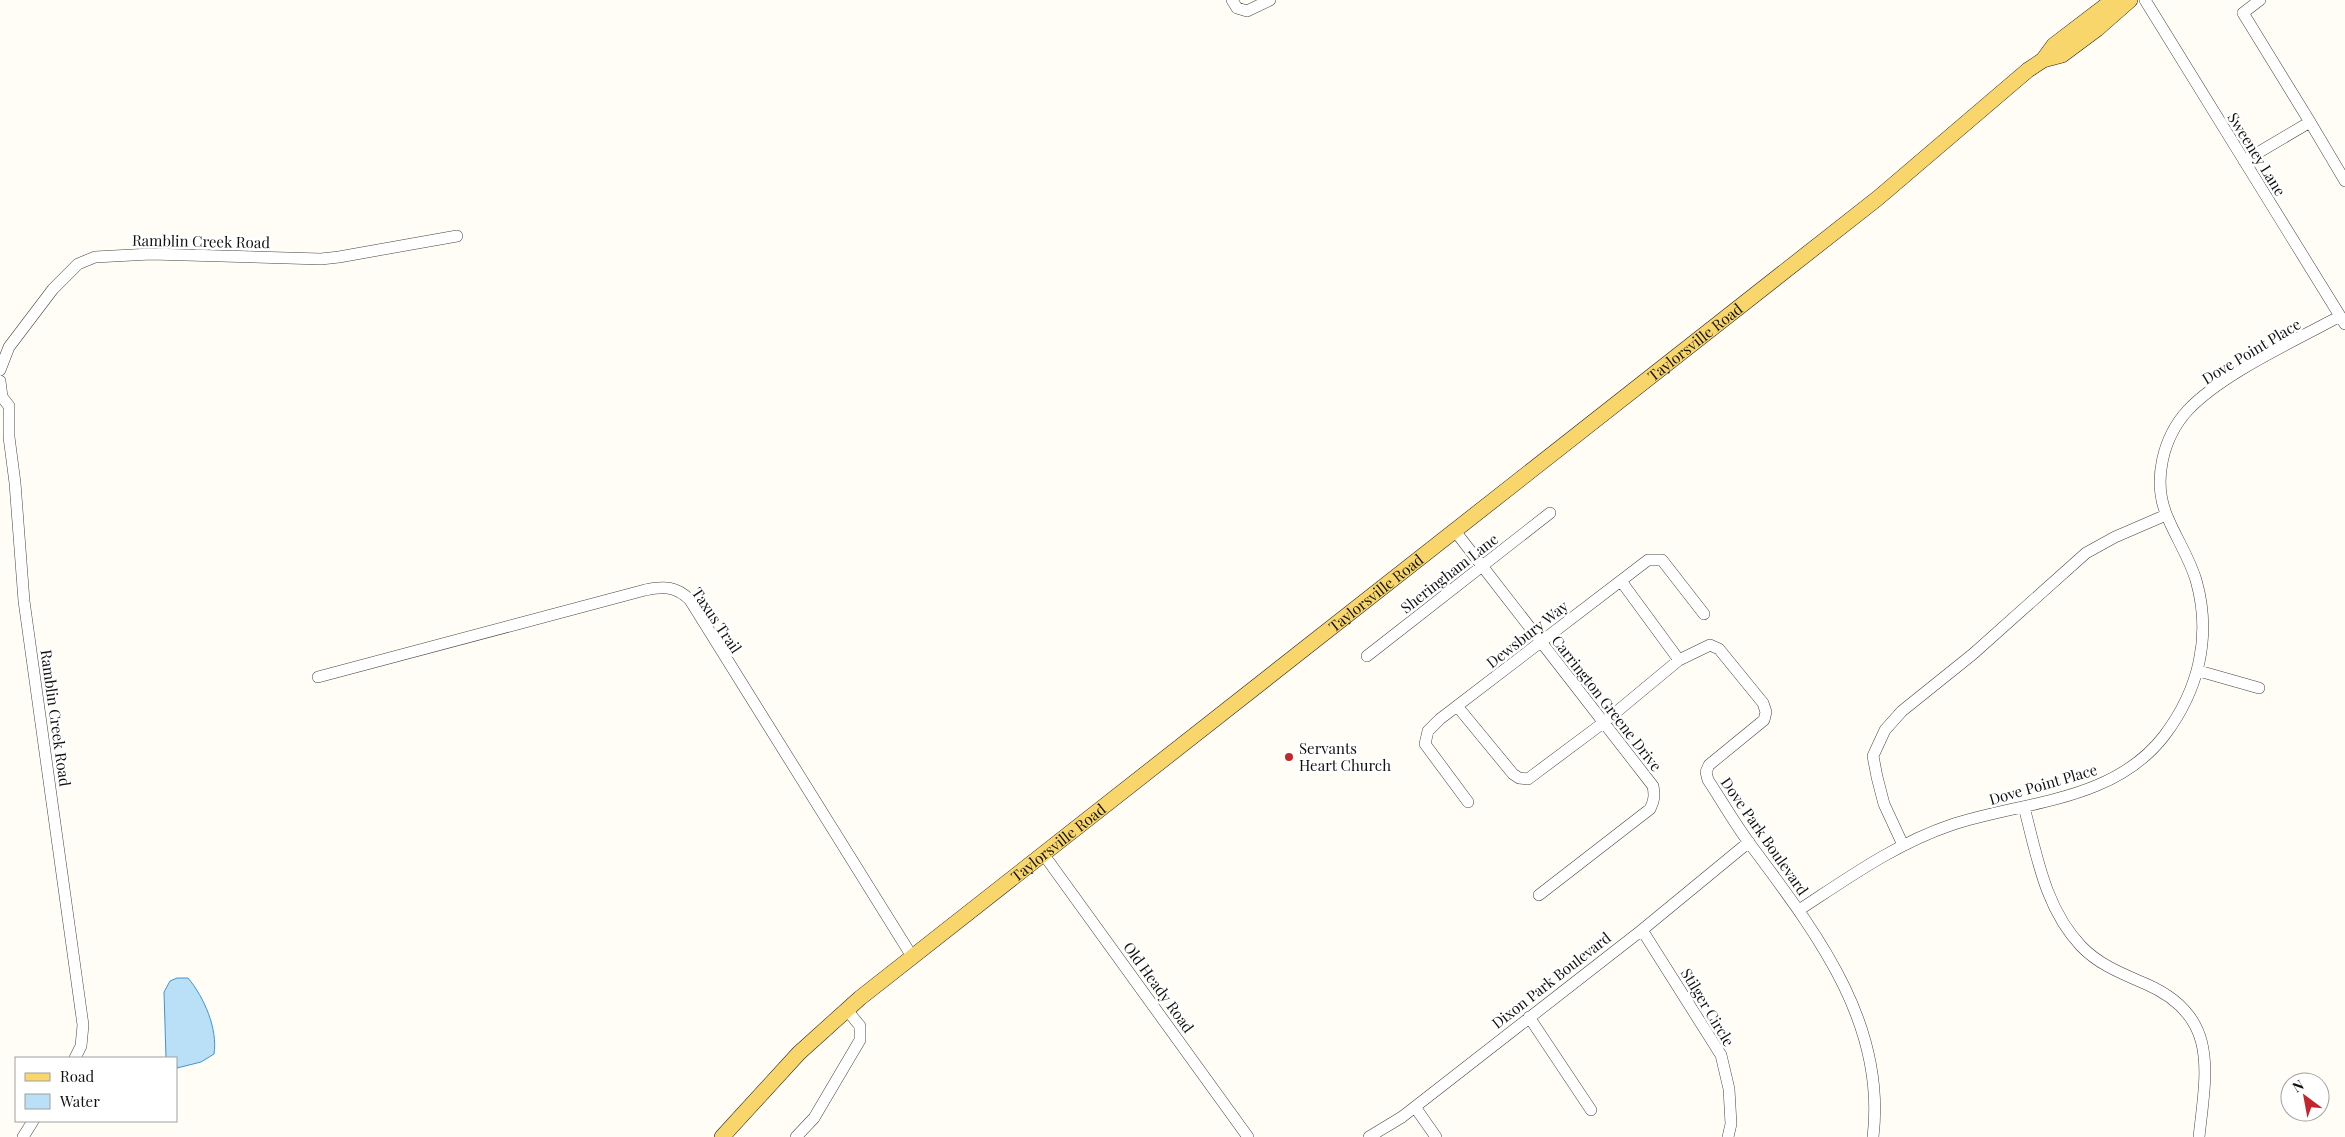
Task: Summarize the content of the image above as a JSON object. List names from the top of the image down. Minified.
{"streets":{"main road":["Taylorsville Road"],"street":["Sweeney Lane","Ramblin Creek Road","Dove Point Place","Sheringham Lane","Taxus Trail","Dewsbury Way","Carrington Greene Drive","Dove Park Boulevard","Dixon Park Boulevard","Old Heady Road","Stilger Circle"]},"crossings":[["Sweeney Lane","Dove Point Place"],["Taylorsville Road","Taxus Trail"],["Taylorsville Road","Carrington Greene Drive"],["Taylorsville Road","Old Heady Road"],["Dove Point Place","Dove Park Boulevard"],["Sheringham Lane","Carrington Greene Drive"],["Dewsbury Way","Carrington Greene Drive"],["Dewsbury Way","Dove Park Boulevard"],["Carrington Greene Drive","Dove Park Boulevard"],["Dove Park Boulevard","Dixon Park Boulevard"],["Dixon Park Boulevard","Stilger Circle"]],"places":["Servants Heart Church"],"legend":["Road","Water"],"north":"top left"}
